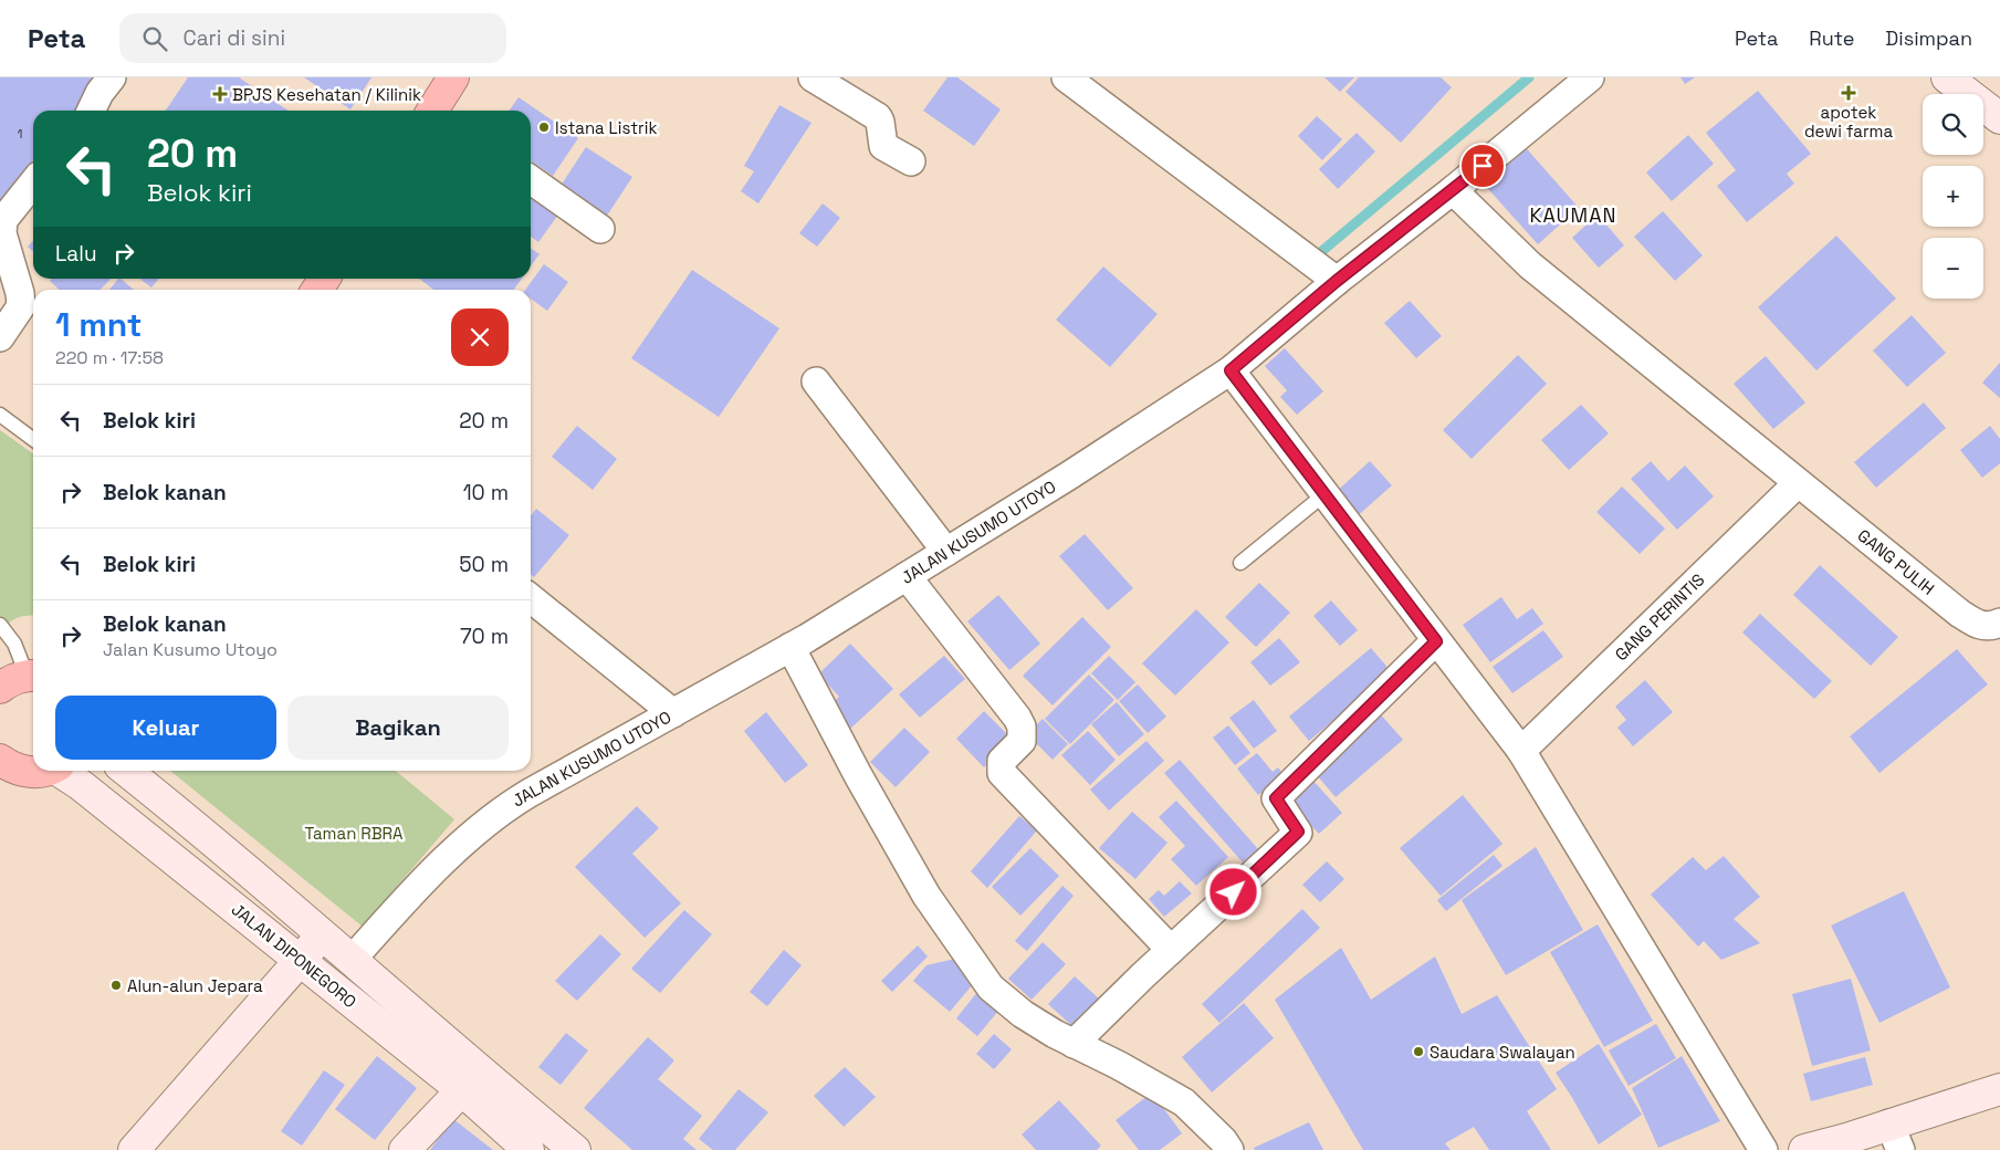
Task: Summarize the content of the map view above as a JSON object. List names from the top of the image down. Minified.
{"streets":{"main road":["JALAN DIPONEGORO"],"street":["JALAN KUSUMO UTOYO","GANG PULIH","GANG PERINTIS"]},"crossings":[["JALAN KUSUMO UTOYO","GANG PULIH"],["JALAN KUSUMO UTOYO","JALAN DIPONEGORO"],["GANG PULIH","GANG PERINTIS"]],"districts":["KAUMAN"],"parks":["Taman RBRA"],"places":{"health":["apotek dewi farma","BPJS Kesehatan / Kilinik"],"other":["Istana Listrik","Alun-alun Jepara","Saudara Swalayan"]},"house_numbers":["1"],"page":{"header":"Peta","search":"Cari di sini","nav":["Peta","Rute","Disimpan"],"map_buttons":["+","−"],"turn":["20 m","Belok kiri"],"then":"Lalu","heading":["1 mnt","220 m · 17:58"],"list":[{"name":"Belok kiri","value":"20 m"},{"name":"Belok kanan","value":"10 m"},{"name":"Belok kiri","value":"50 m"},{"name":"Belok kanan","note":"Jalan Kusumo Utoyo","value":"70 m"}],"buttons":["Keluar","Bagikan"]}}
